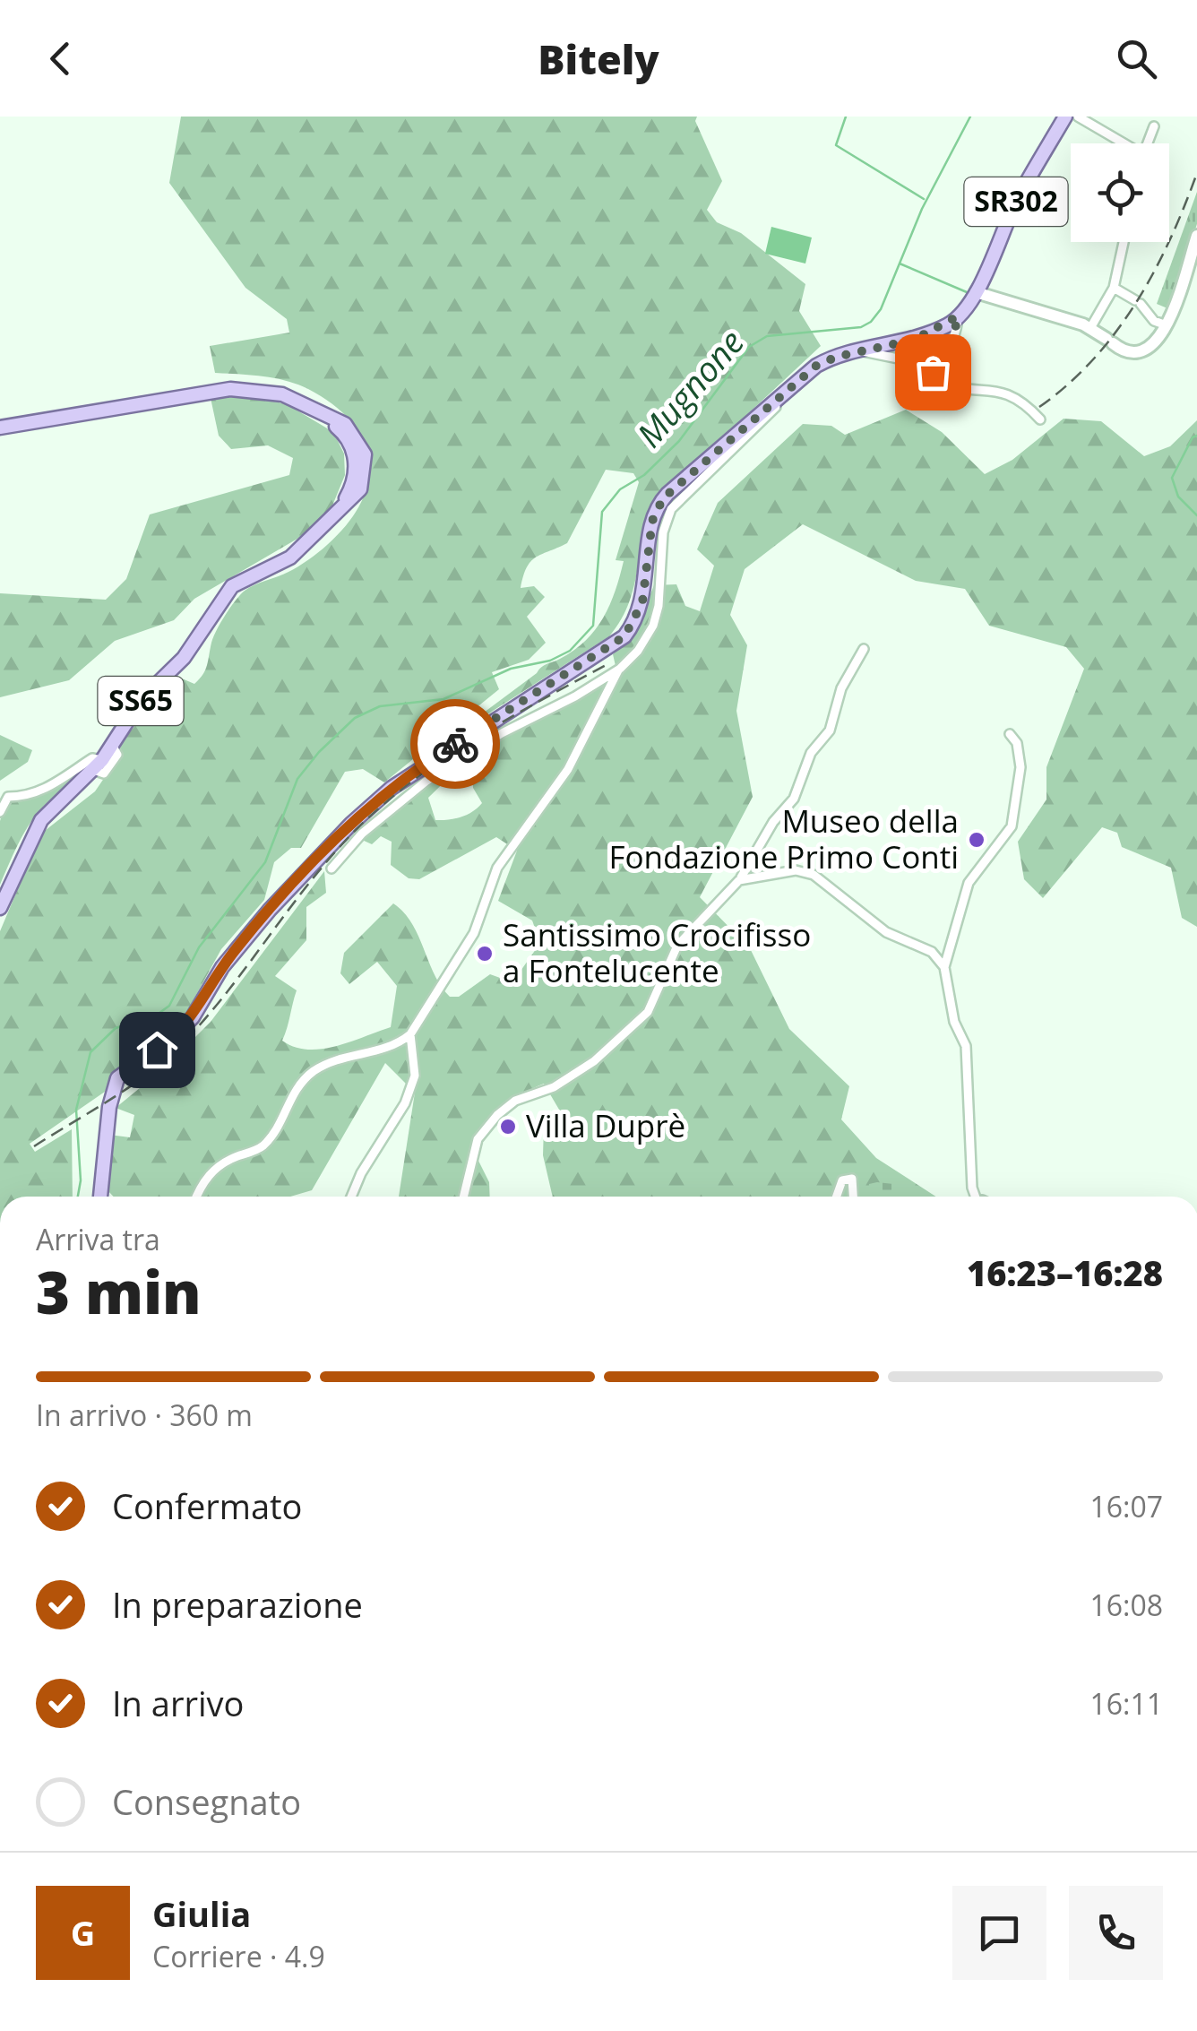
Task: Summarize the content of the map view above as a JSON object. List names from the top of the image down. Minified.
{"streets":{"main road":["SR302","SS65"]},"water":["Mugnone"],"places":["Museo della Fondazione Primo Conti","Santissimo Crocifisso a Fontelucente","Villa Duprè"],"page":{"header":"Bitely","heading":["3 min","Arriva tra","16:23–16:28"],"panel":["Giulia","Corriere · 4.9"],"bar":"In arrivo · 360 m","list":[["Confermato","16:07"],["In preparazione","16:08"],["In arrivo","16:11"],"Consegnato"],"round":"G"}}
